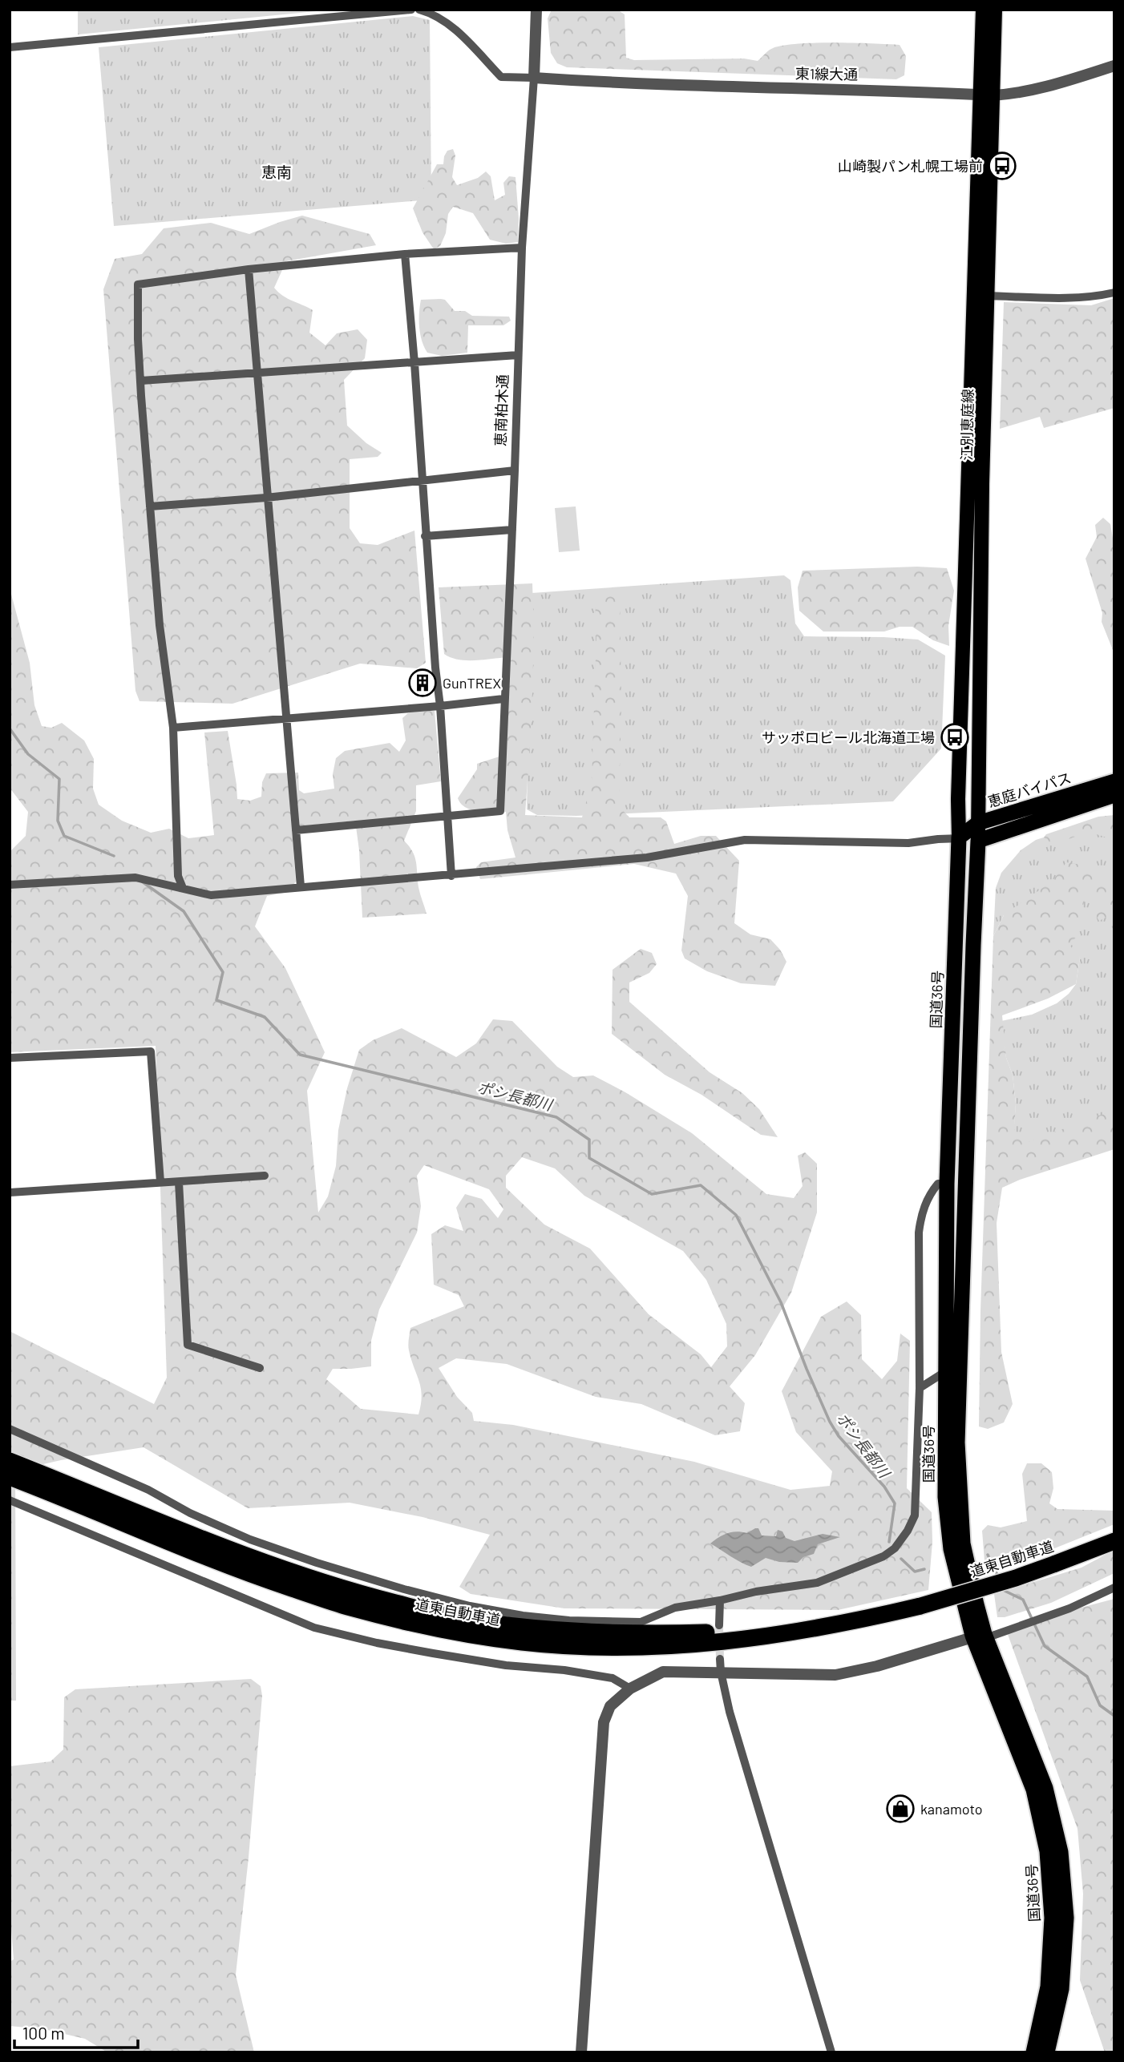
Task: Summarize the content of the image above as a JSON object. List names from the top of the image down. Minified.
{"streets":{"highway":["恵庭バイパス","国道36号","道東自動車道"],"main road":["江別恵庭線"],"street":["東1線大通","恵南柏木通"]},"crossings":[["東1線大通","恵南柏木通"],["東1線大通","江別恵庭線"],["江別恵庭線","恵庭バイパス"],["江別恵庭線","国道36号"],["恵庭バイパス","国道36号"]],"districts":["恵南"],"water":["ポシ長都川"],"places":{"bus stop":["山崎製パン札幌工場前","サッポロビール北海道工場"],"building":["GunTREX"],"shop":["kanamoto"]},"scale_bar":"100 m"}
